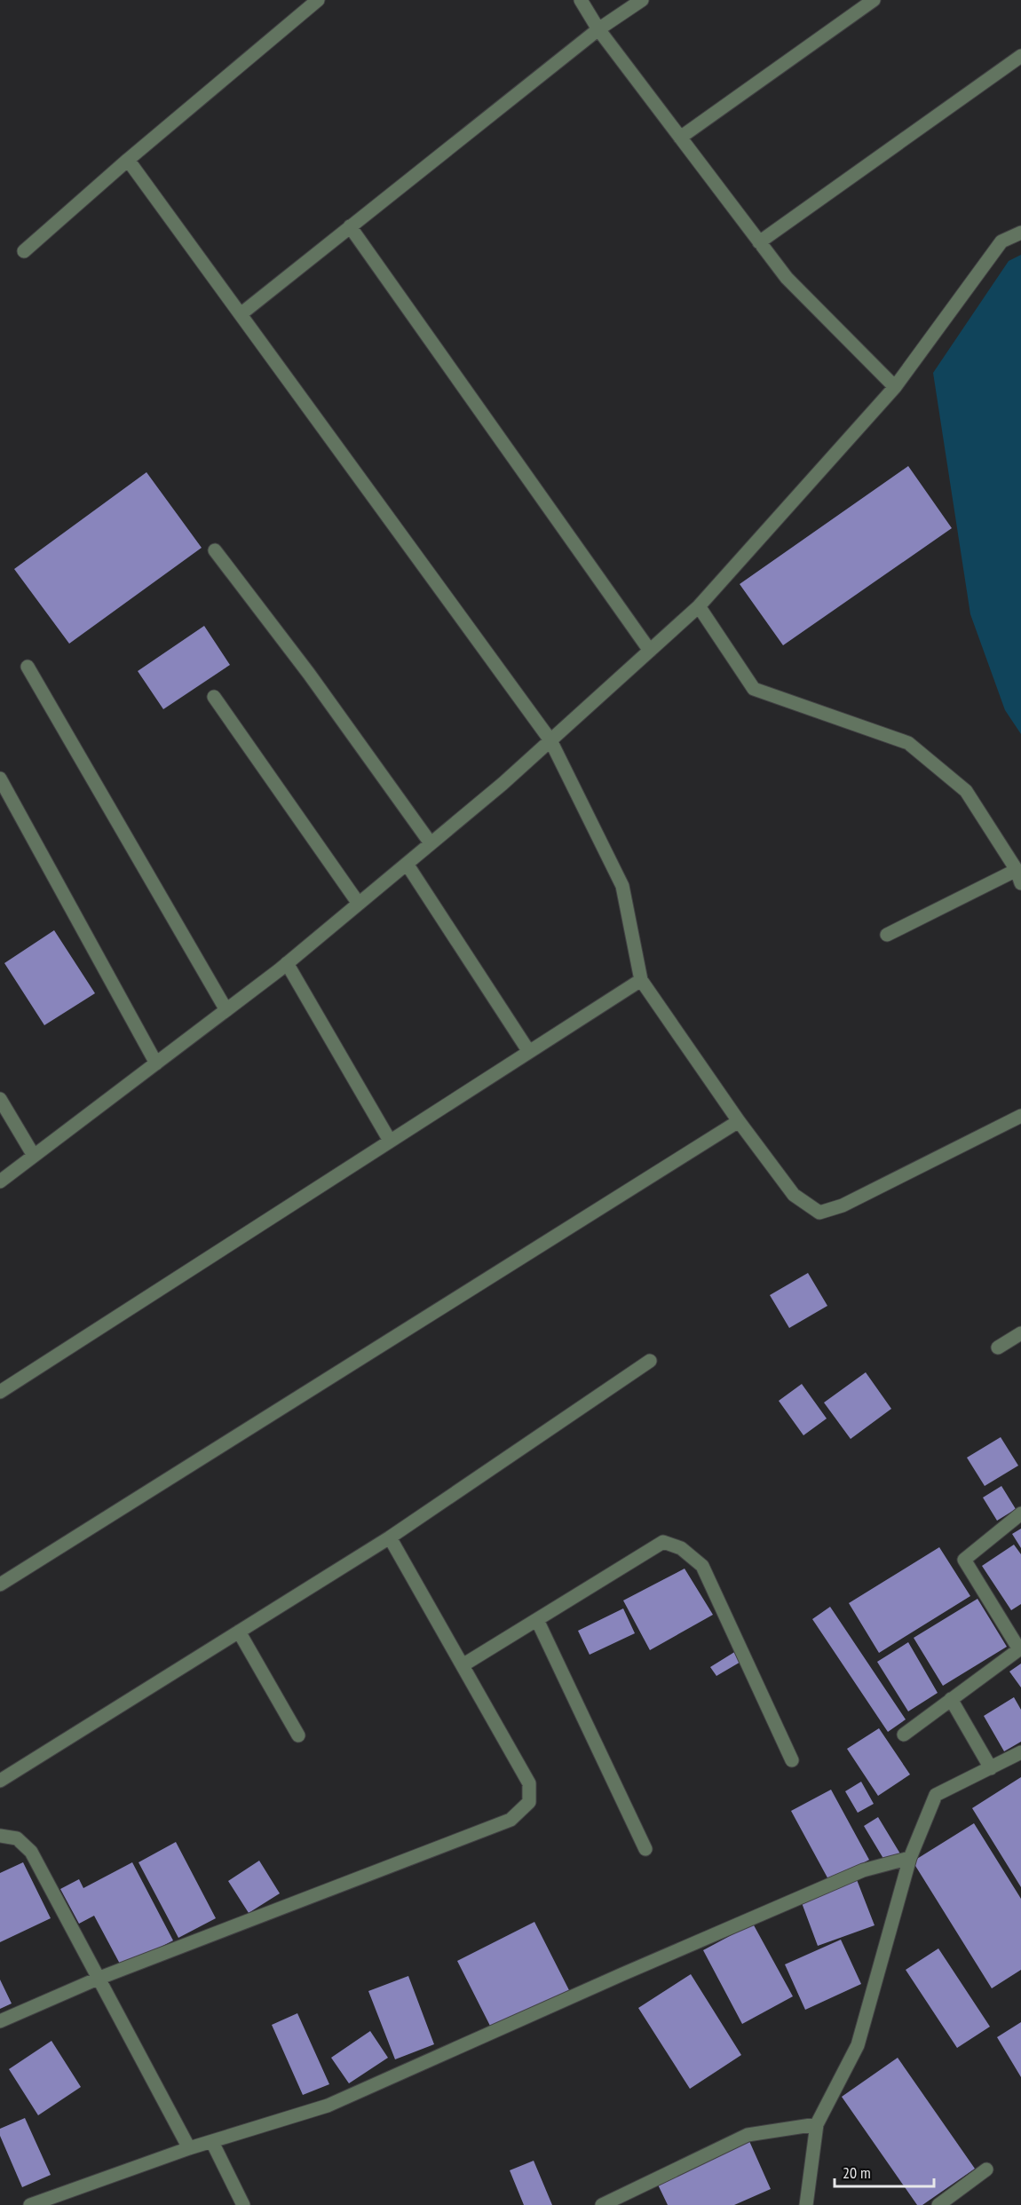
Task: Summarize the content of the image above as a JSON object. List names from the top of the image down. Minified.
{"scale_bar":"20 m"}
